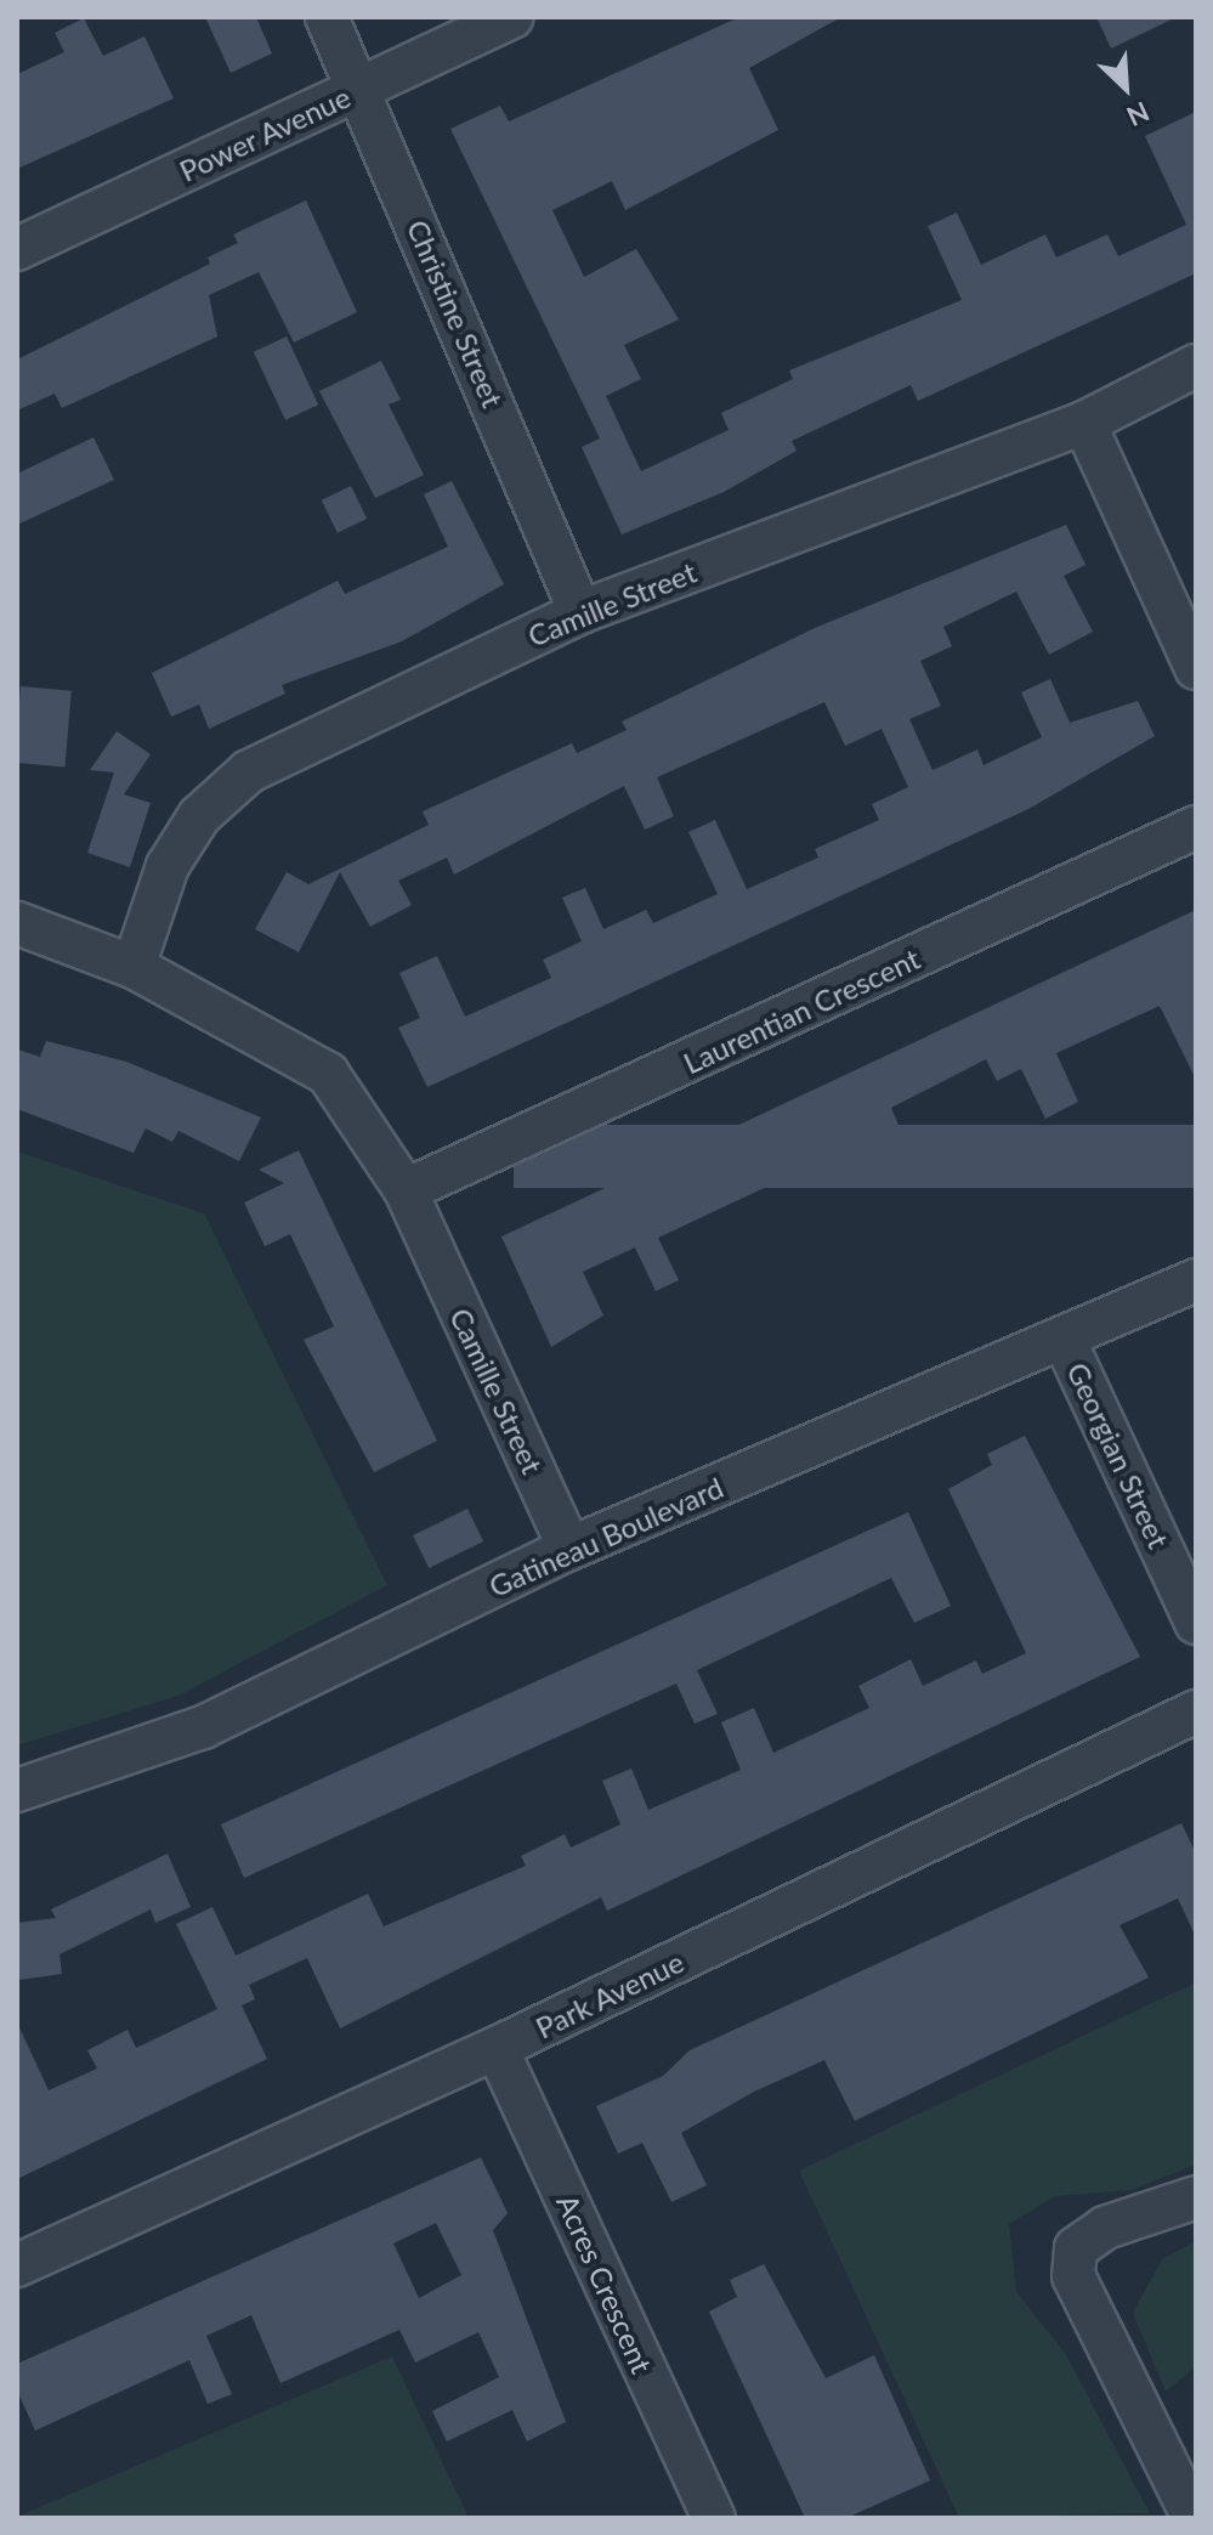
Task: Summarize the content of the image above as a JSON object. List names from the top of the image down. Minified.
{"streets":{"street":["Power Avenue","Christine Street","Camille Street","Laurentian Crescent","Georgian Street","Gatineau Boulevard","Park Avenue","Acres Crescent"]},"crossings":[["Power Avenue","Christine Street"],["Christine Street","Camille Street"],["Camille Street","Laurentian Crescent"],["Camille Street","Gatineau Boulevard"],["Georgian Street","Gatineau Boulevard"],["Park Avenue","Acres Crescent"]],"north":"bottom right"}
